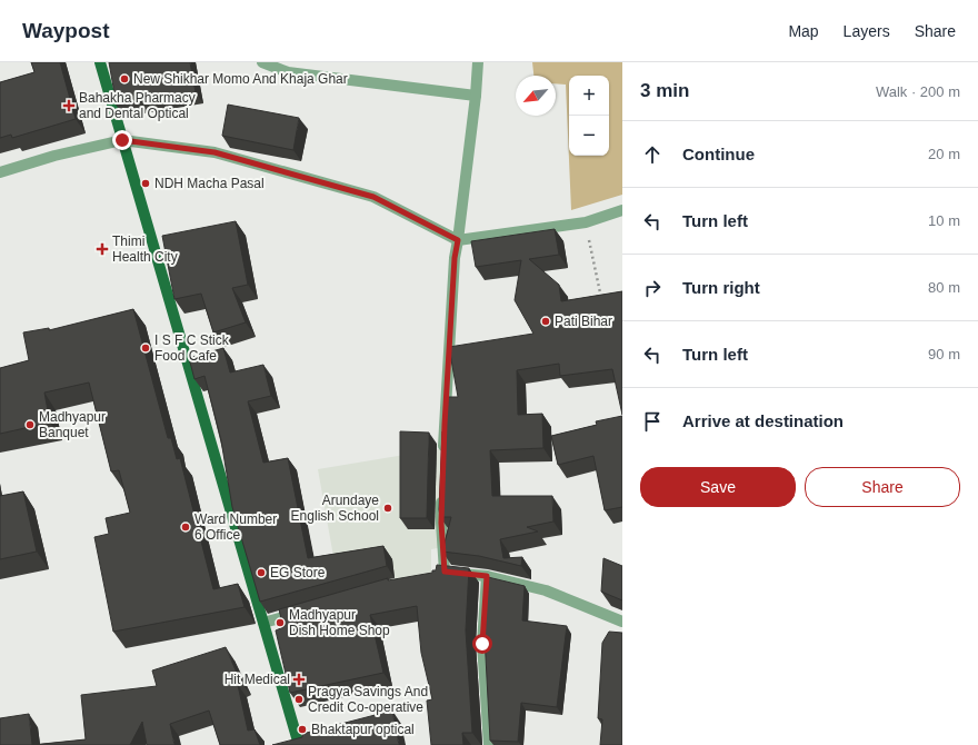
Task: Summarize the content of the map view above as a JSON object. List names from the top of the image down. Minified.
{"places":{"other":["New Shikhar Momo And Khaja Ghar","NDH Macha Pasal","Pati Bihar","I S F C Stick Food Cafe","Madhyapur Banquet","Arundaye English School","Ward Number 6 Office","EG Store","Madhyapur Dish Home Shop","Pragya Savings And Credit Co-operative","Bhaktapur optical"],"health":["Bahakha Pharmacy and Dental Optical","Thimi Health City","Hit Medical"]},"north":"bottom left","page":{"header":"Waypost","nav":["Map","Layers","Share"],"heading":["3 min","Walk · 200 m"],"map_buttons":["+","−"],"list":[["Continue","20 m"],["Turn left","10 m"],["Turn right","80 m"],["Turn left","90 m"],"Arrive at destination"],"buttons":["Save","Share"]}}
